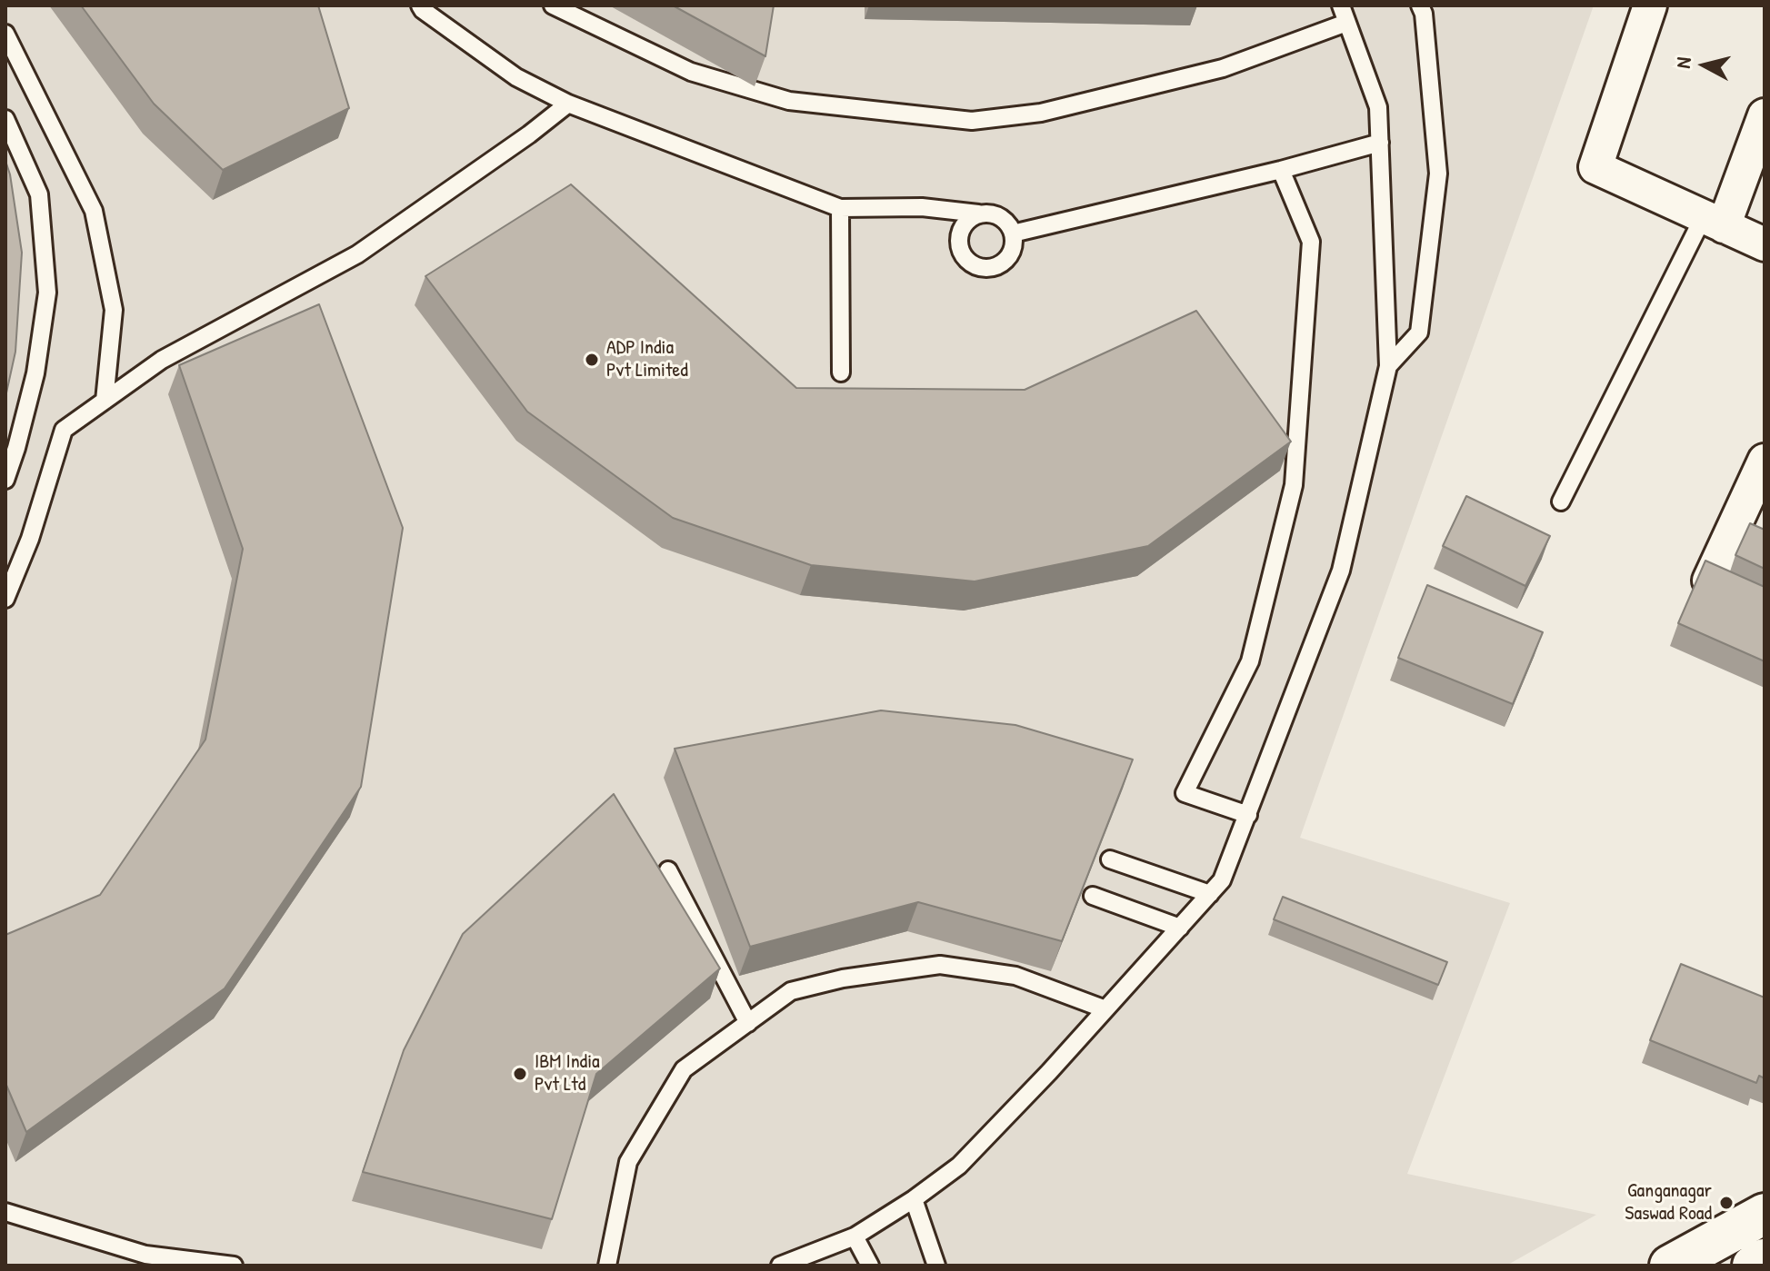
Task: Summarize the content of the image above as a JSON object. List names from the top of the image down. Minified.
{"places":["ADP India Pvt Limited","IBM India Pvt Ltd","Ganganagar Saswad Road"],"north":"left"}
